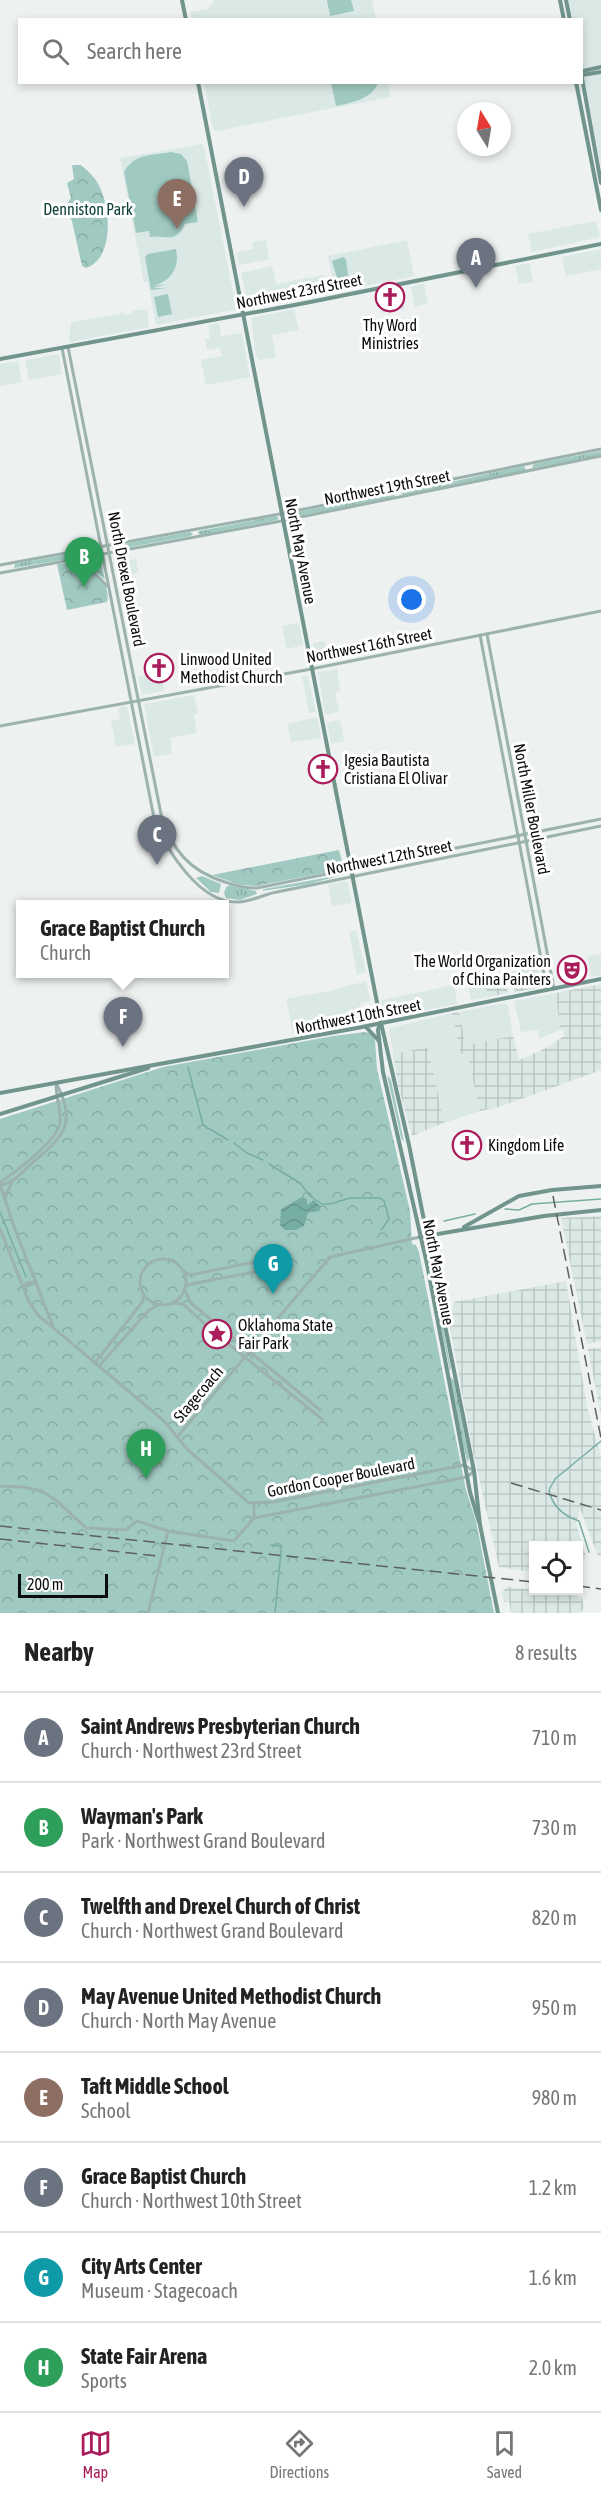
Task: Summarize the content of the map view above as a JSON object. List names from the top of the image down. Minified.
{"streets":{"main road":["Northwest 23rd Street","North May Avenue","Northwest 10th Street"],"street":["Northwest 19th Street","North Drexel Boulevard","Northwest 16th Street","North Miller Boulevard","Northwest 12th Street","Stagecoach","Gordon Cooper Boulevard"]},"crossings":[["Northwest 23rd Street","North May Avenue"],["Northwest 23rd Street","North Drexel Boulevard"],["Northwest 23rd Street","Northwest 12th Street"],["Northwest 19th Street","North May Avenue"],["Northwest 19th Street","North Drexel Boulevard"],["Northwest 19th Street","Northwest 12th Street"],["North May Avenue","Northwest 16th Street"],["North May Avenue","Northwest 12th Street"],["North May Avenue","Northwest 10th Street"],["North May Avenue","Stagecoach"],["North May Avenue","Gordon Cooper Boulevard"],["North Drexel Boulevard","Northwest 16th Street"],["North Drexel Boulevard","Northwest 12th Street"],["Northwest 16th Street","North Miller Boulevard"],["Northwest 16th Street","Northwest 12th Street"],["North Miller Boulevard","Northwest 12th Street"],["North Miller Boulevard","Northwest 10th Street"],["Stagecoach","Gordon Cooper Boulevard"]],"parks":["Denniston Park"],"places":{"church":["Thy Word Ministries","Linwood United Methodist Church","Igesia Bautista Cristiana El Olivar","Kingdom Life"],"theatre":["The World Organization of China Painters"],"place":["Oklahoma State Fair Park"]},"scale_bar":"200 m","north":"top","page":{"search":"Search here","pins":["D","E","A","B","C","F","G","H"],"popup":["Grace Baptist Church","Church"],"scale":"200 m","heading":["Nearby","8 results"],"list":[{"mark":"A","name":"Saint Andrews Presbyterian Church","note":"Church · Northwest 23rd Street","value":"710 m"},{"mark":"B","name":"Wayman's Park","note":"Park · Northwest Grand Boulevard","value":"730 m"},{"mark":"C","name":"Twelfth and Drexel Church of Christ","note":"Church · Northwest Grand Boulevard","value":"820 m"},{"mark":"D","name":"May Avenue United Methodist Church","note":"Church · North May Avenue","value":"950 m"},{"mark":"E","name":"Taft Middle School","note":"School","value":"980 m"},{"mark":"F","name":"Grace Baptist Church","note":"Church · Northwest 10th Street","value":"1.2 km"},{"mark":"G","name":"City Arts Center","note":"Museum · Stagecoach","value":"1.6 km"},{"mark":"H","name":"State Fair Arena","note":"Sports","value":"2.0 km"}],"nav":["Map","Directions","Saved"]}}
